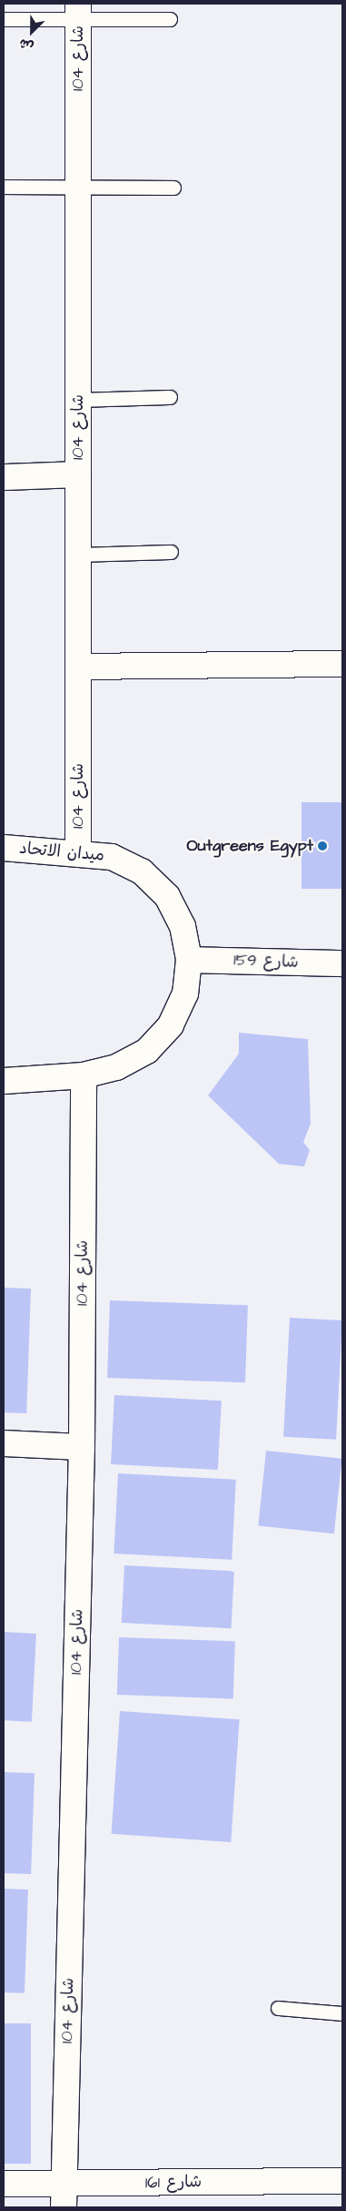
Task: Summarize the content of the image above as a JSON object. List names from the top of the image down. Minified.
{"streets":{"street":["شارع 104","ميدان الاتحاد","شارع 159","شارع 161"]},"crossings":[["شارع 104","ميدان الاتحاد"],["شارع 104","شارع 161"],["ميدان الاتحاد","شارع 159"]],"places":["Outgreens Egypt"],"north":"bottom left"}
